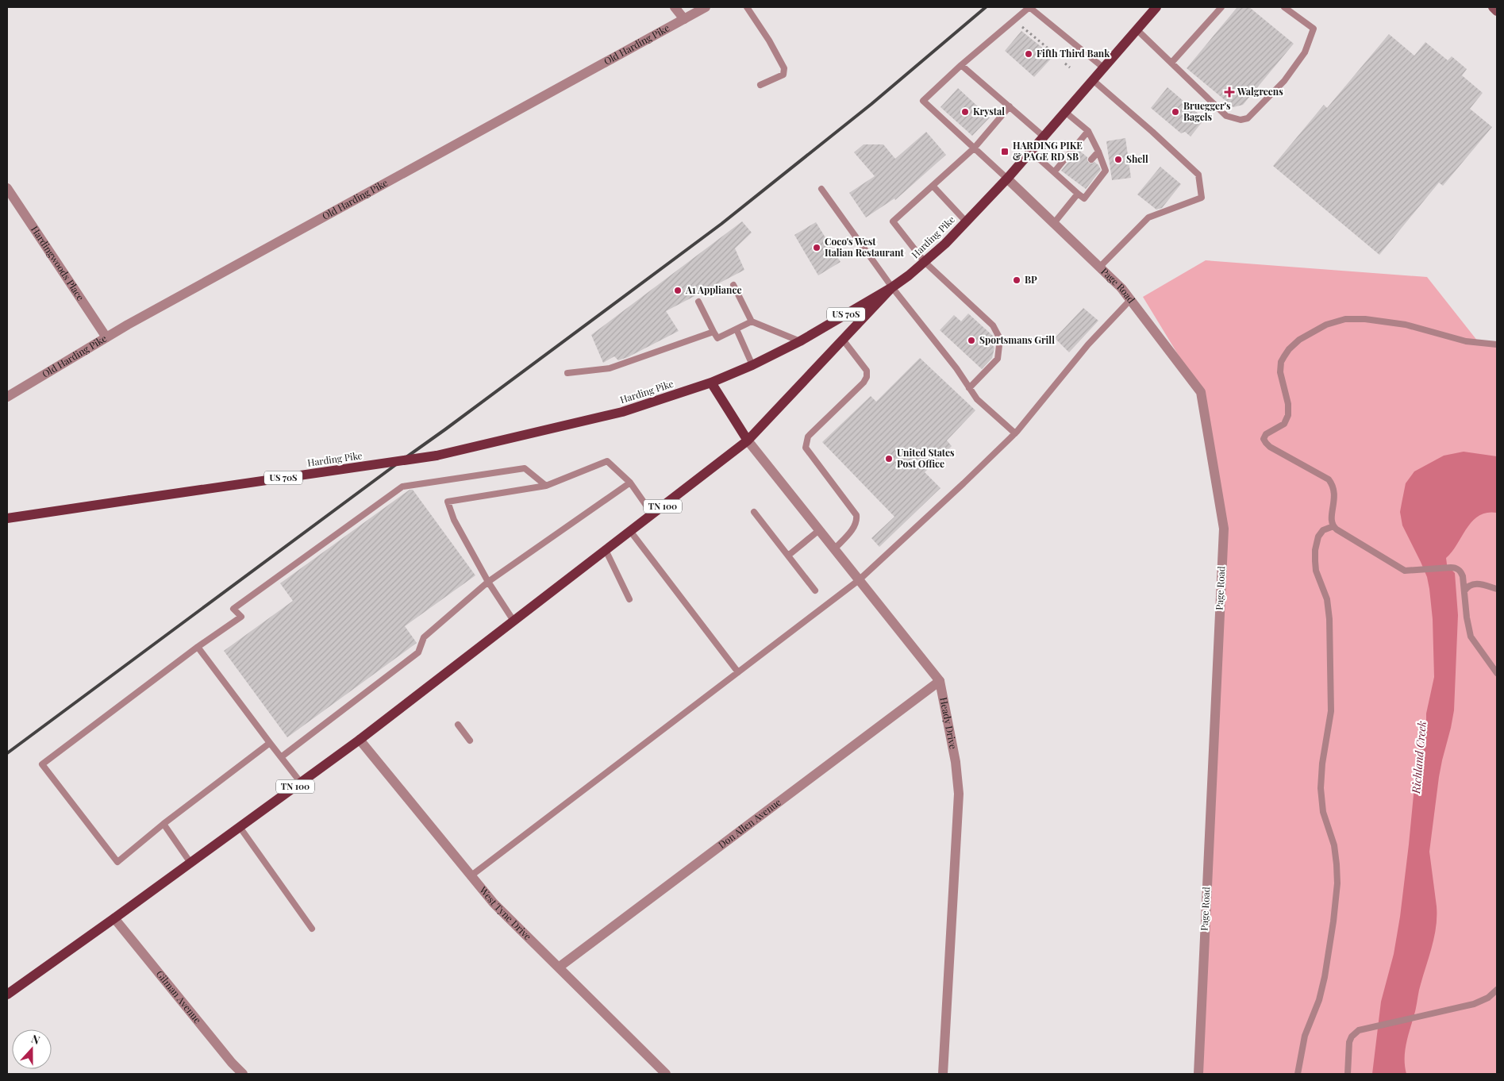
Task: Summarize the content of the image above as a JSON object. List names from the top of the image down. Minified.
{"streets":{"main road":["Harding Pike","US 70S","TN 100"],"street":["Old Harding Pike","Hardingwoods Place","Page Road","Heady Drive","Don Allen Avenue","West Tyne Drive","Gilman Avenue"]},"crossings":[["Old Harding Pike","Hardingwoods Place"],["Harding Pike","Page Road"],["Harding Pike","TN 100"],["TN 100","Heady Drive"],["TN 100","West Tyne Drive"],["TN 100","Gilman Avenue"],["Heady Drive","Don Allen Avenue"],["Don Allen Avenue","West Tyne Drive"]],"water":["Richland Creek"],"places":{"other":["Fifth Third Bank","Krystal","Bruegger's Bagels","Shell","Coco's West Italian Restaurant","BP","A1 Appliance","Sportsmans Grill","United States Post Office"],"health":["Walgreens"],"transit":["HARDING PIKE & PAGE RD SB"]},"north":"top"}
